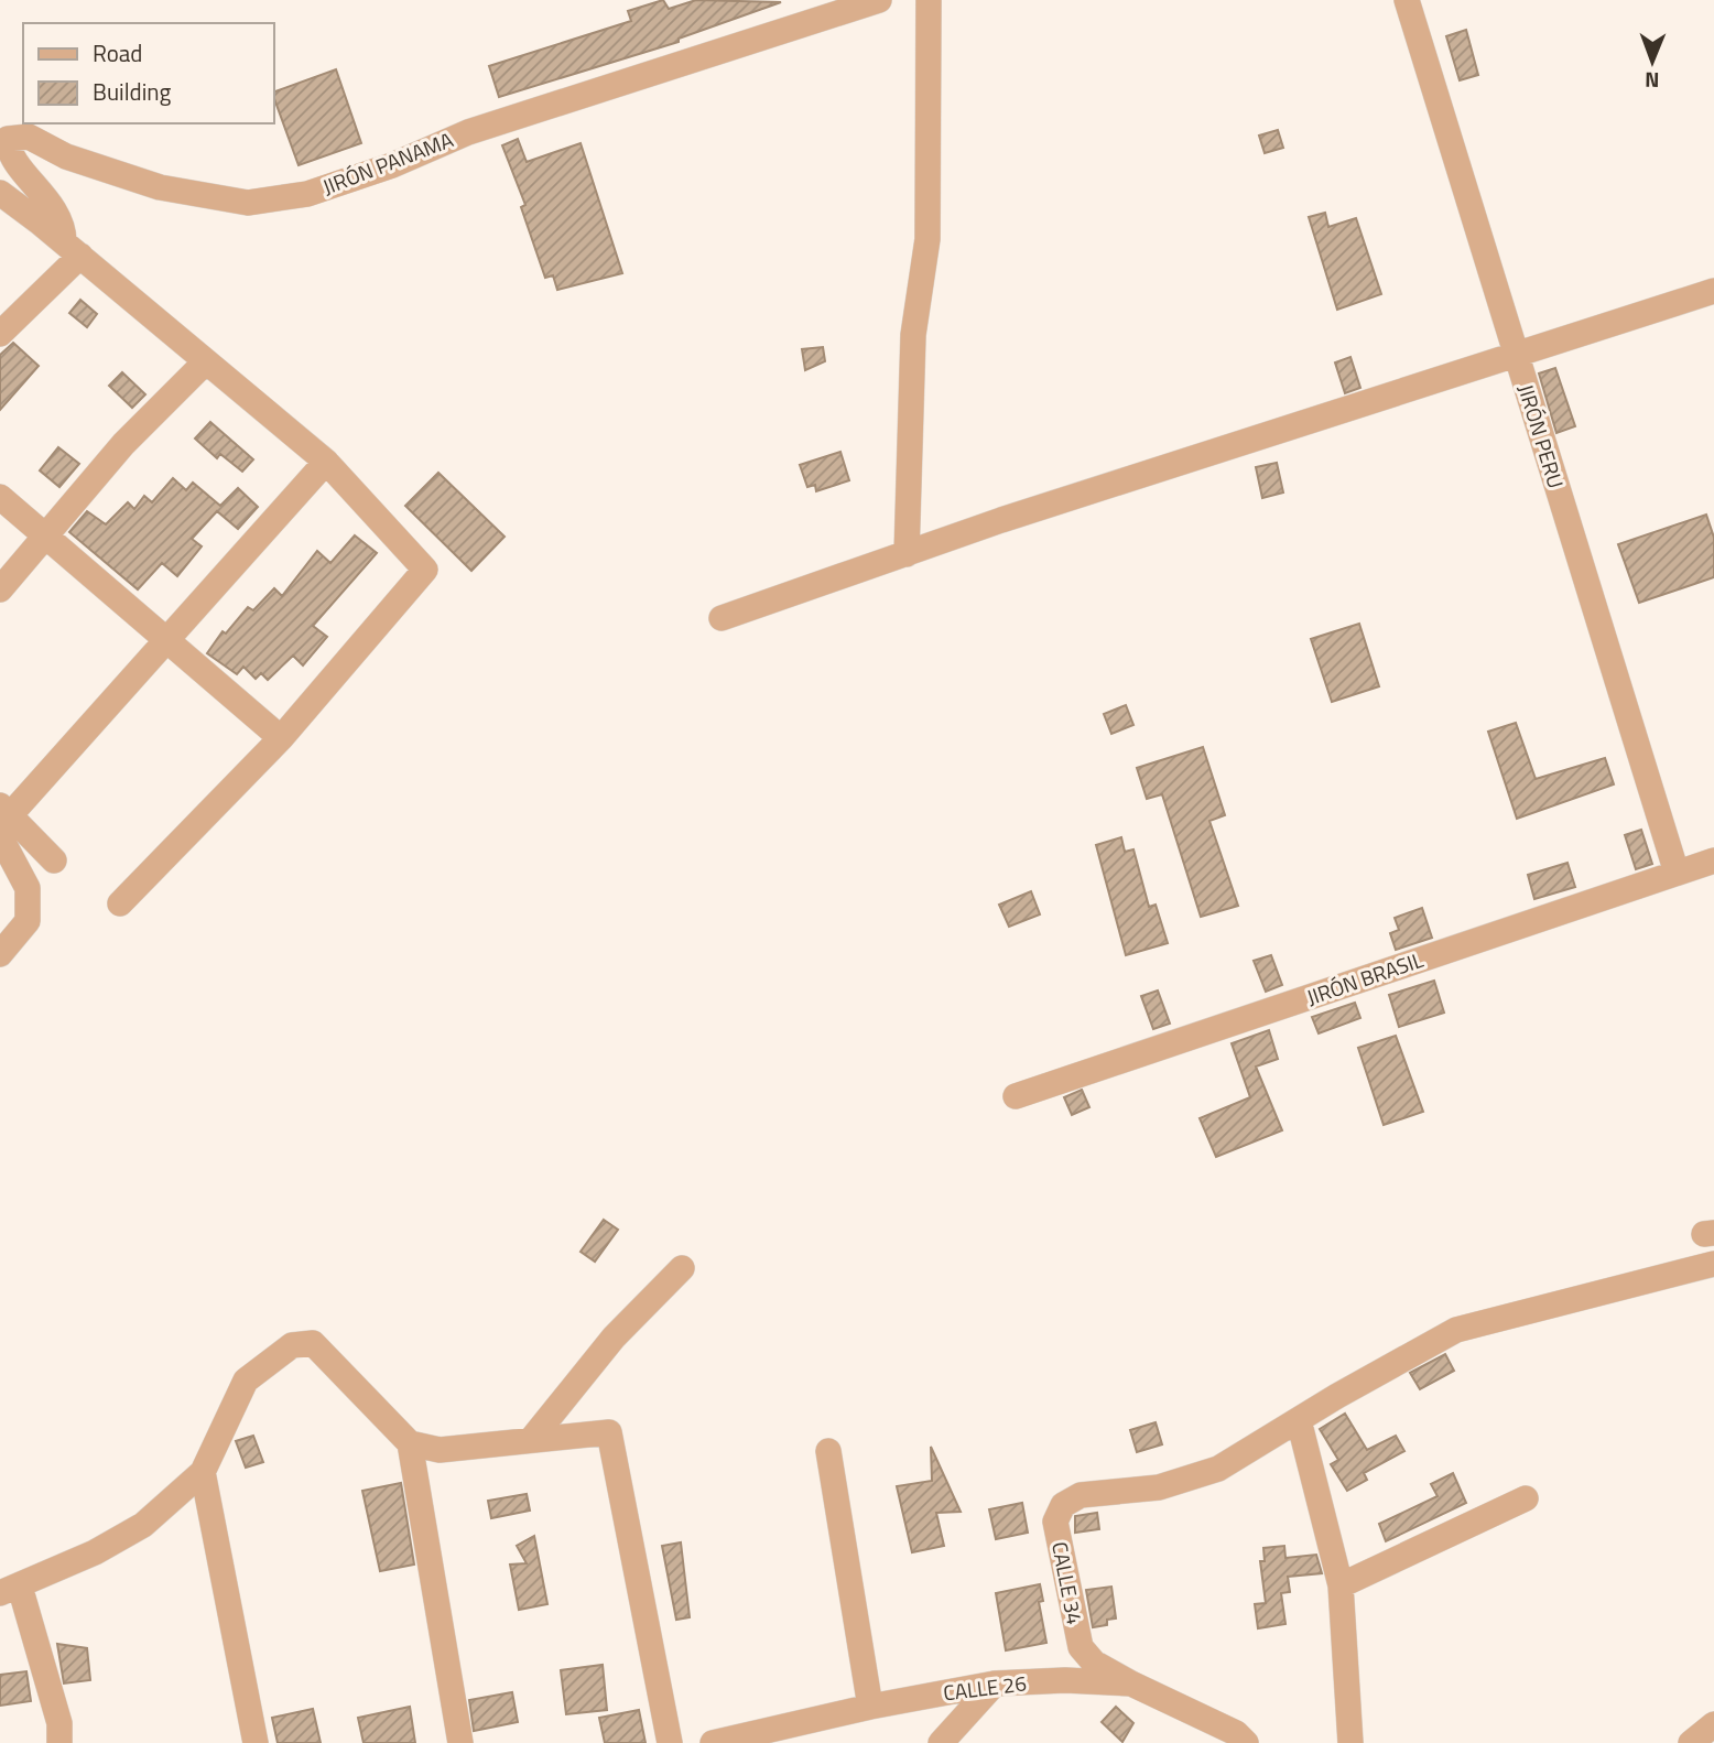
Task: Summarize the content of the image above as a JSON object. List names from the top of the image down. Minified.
{"streets":{"street":["JIRÓN PANAMA","JIRÓN PERU","JIRÓN BRASIL","CALLE 34","CALLE 26"]},"crossings":[["JIRÓN PERU","JIRÓN BRASIL"],["CALLE 34","CALLE 26"]],"legend":["Road","Building"],"north":"bottom"}
